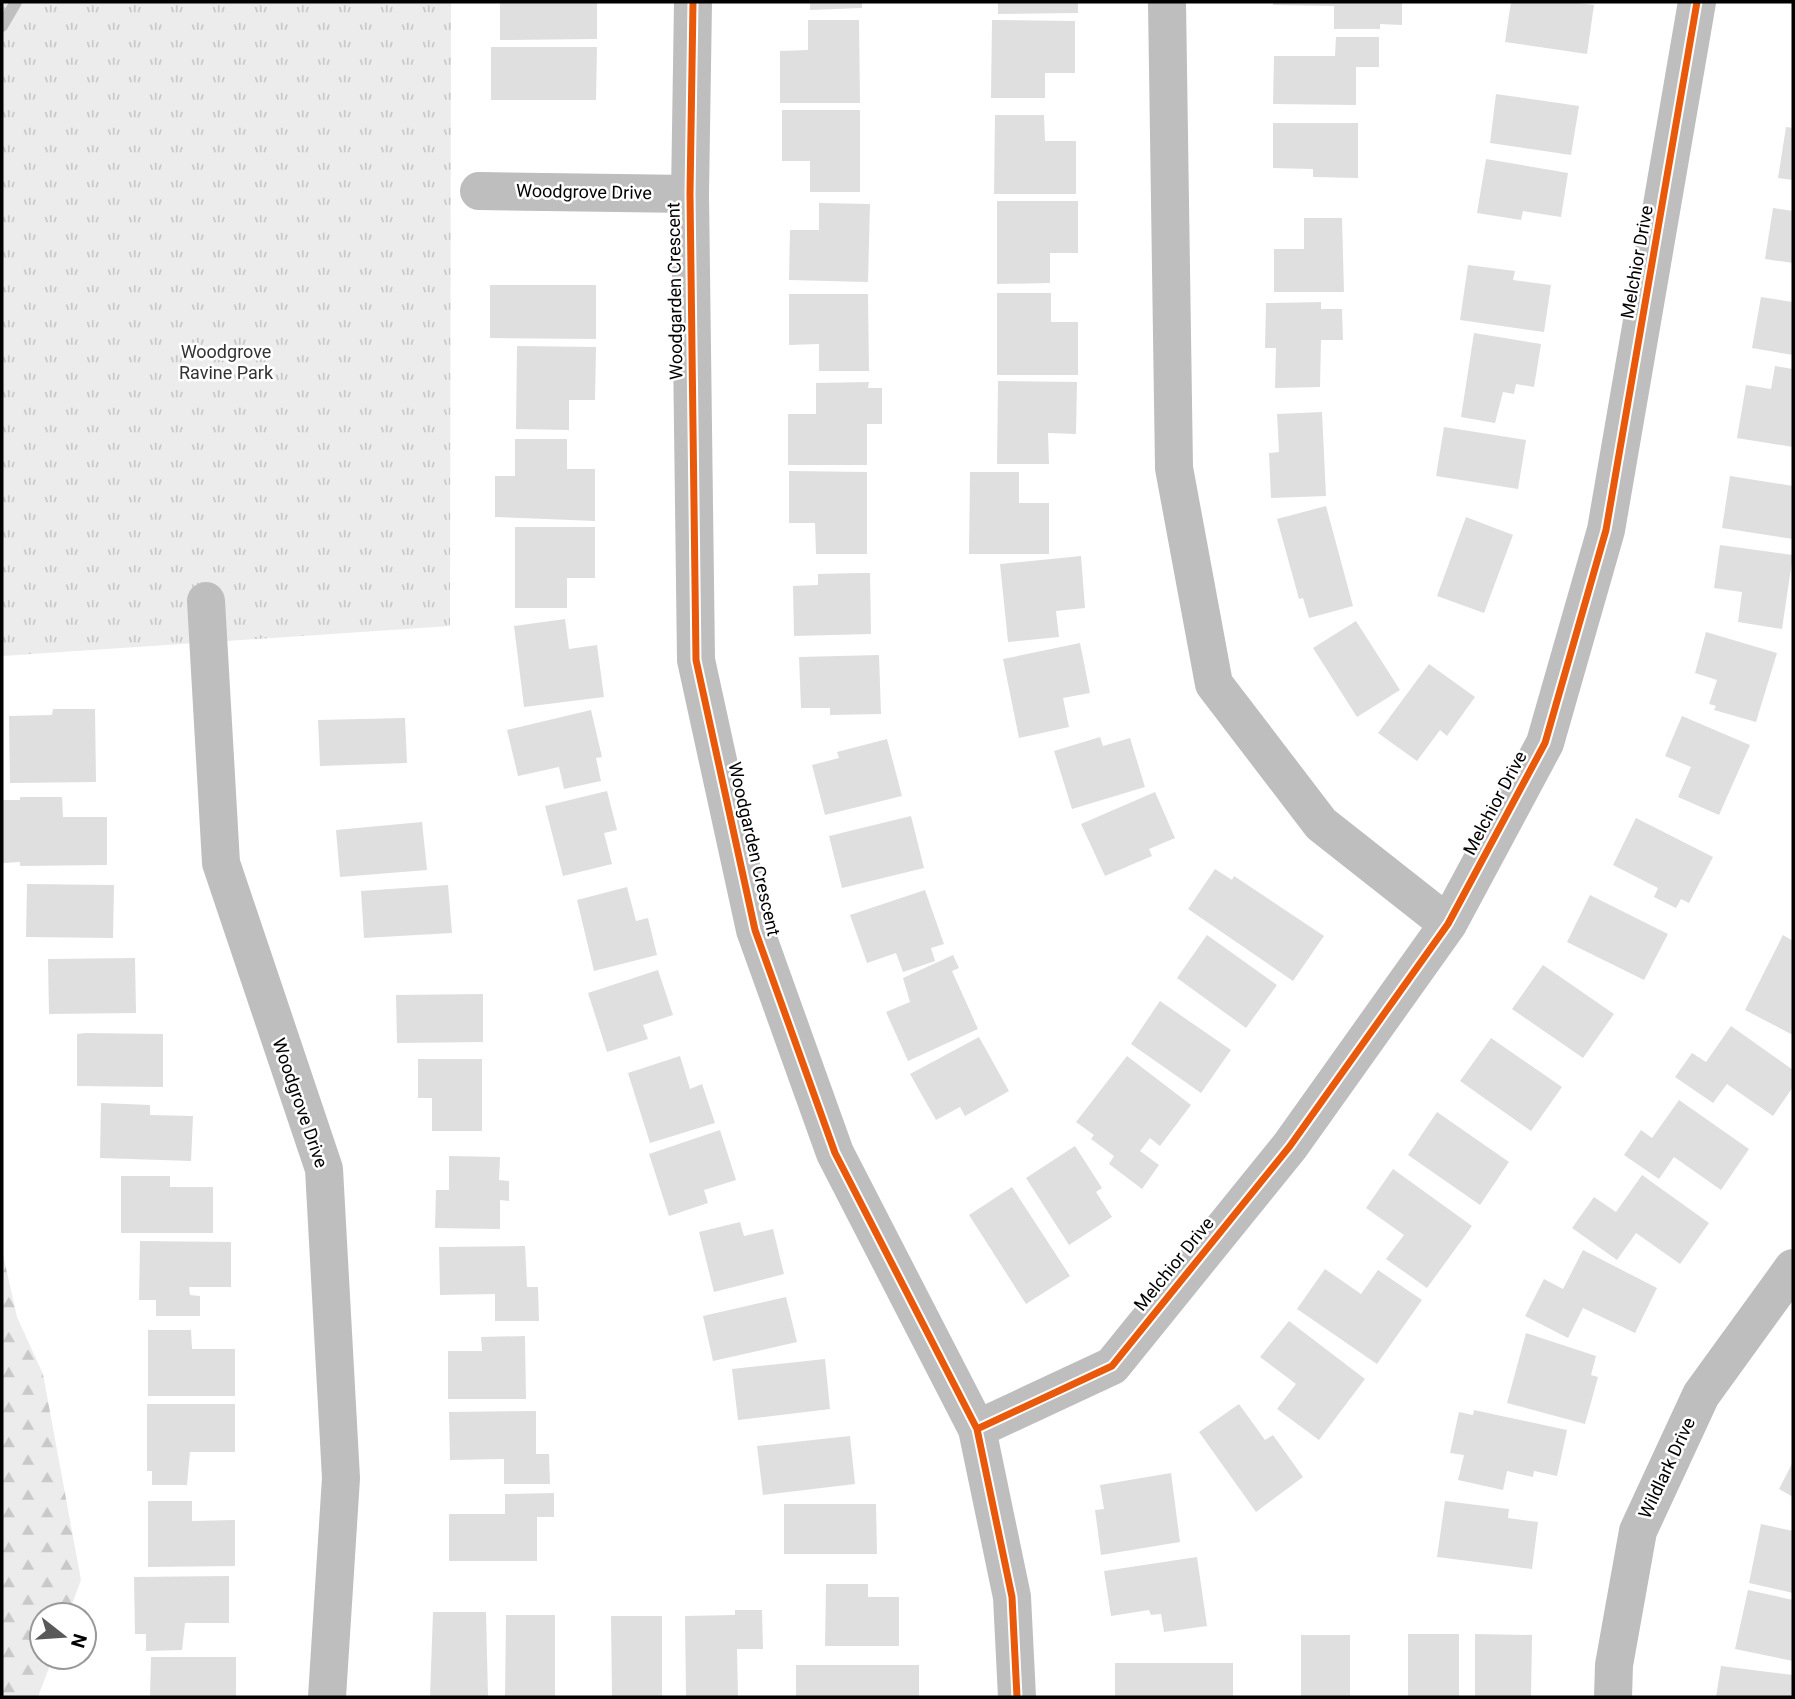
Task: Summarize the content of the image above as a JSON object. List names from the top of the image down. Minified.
{"streets":{"street":["Woodgrove Drive","Melchior Drive","Woodgarden Crescent","Wildlark Drive"]},"crossings":[["Woodgrove Drive","Woodgarden Crescent"],["Melchior Drive","Woodgarden Crescent"]],"parks":["Woodgrove Ravine Park"],"north":"right"}
